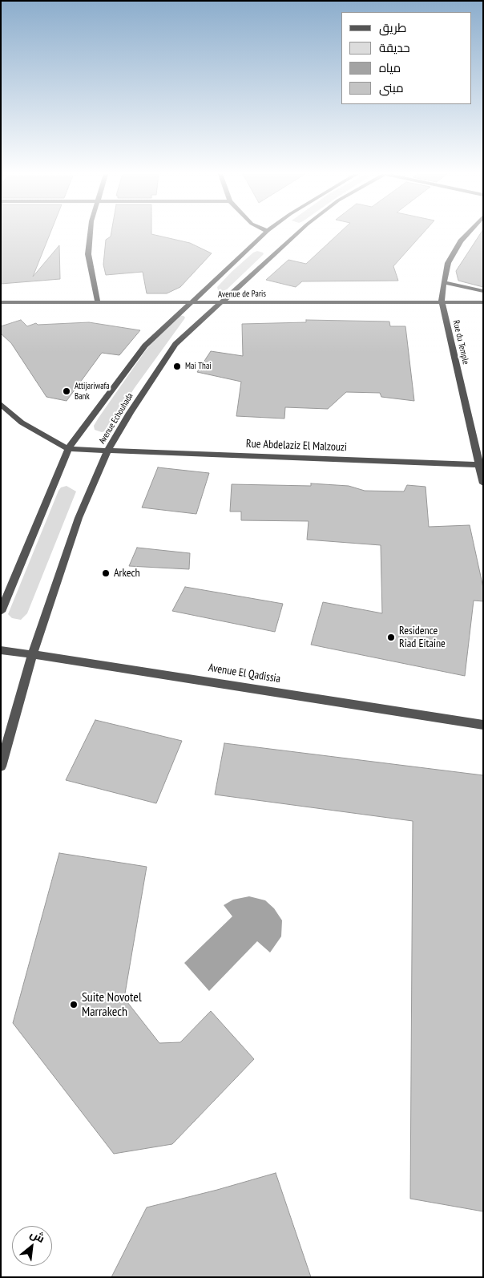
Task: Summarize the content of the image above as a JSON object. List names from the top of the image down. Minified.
{"streets":{"street":["Avenue de Paris","Rue du Temple","Avenue Echouhada","Rue Abdelaziz El Malzouzi","Avenue El Qadissia"]},"crossings":[["Avenue de Paris","Rue du Temple"],["Avenue de Paris","Avenue Echouhada"],["Rue du Temple","Rue Abdelaziz El Malzouzi"],["Avenue Echouhada","Rue Abdelaziz El Malzouzi"],["Avenue Echouhada","Avenue El Qadissia"]],"places":["Mai Thai","Attijariwafa Bank","Arkech","Residence Riad Eitaine","Suite Novotel Marrakech"],"legend":["طريق","حديقة","مياه","مبنى"],"north":"top right"}
